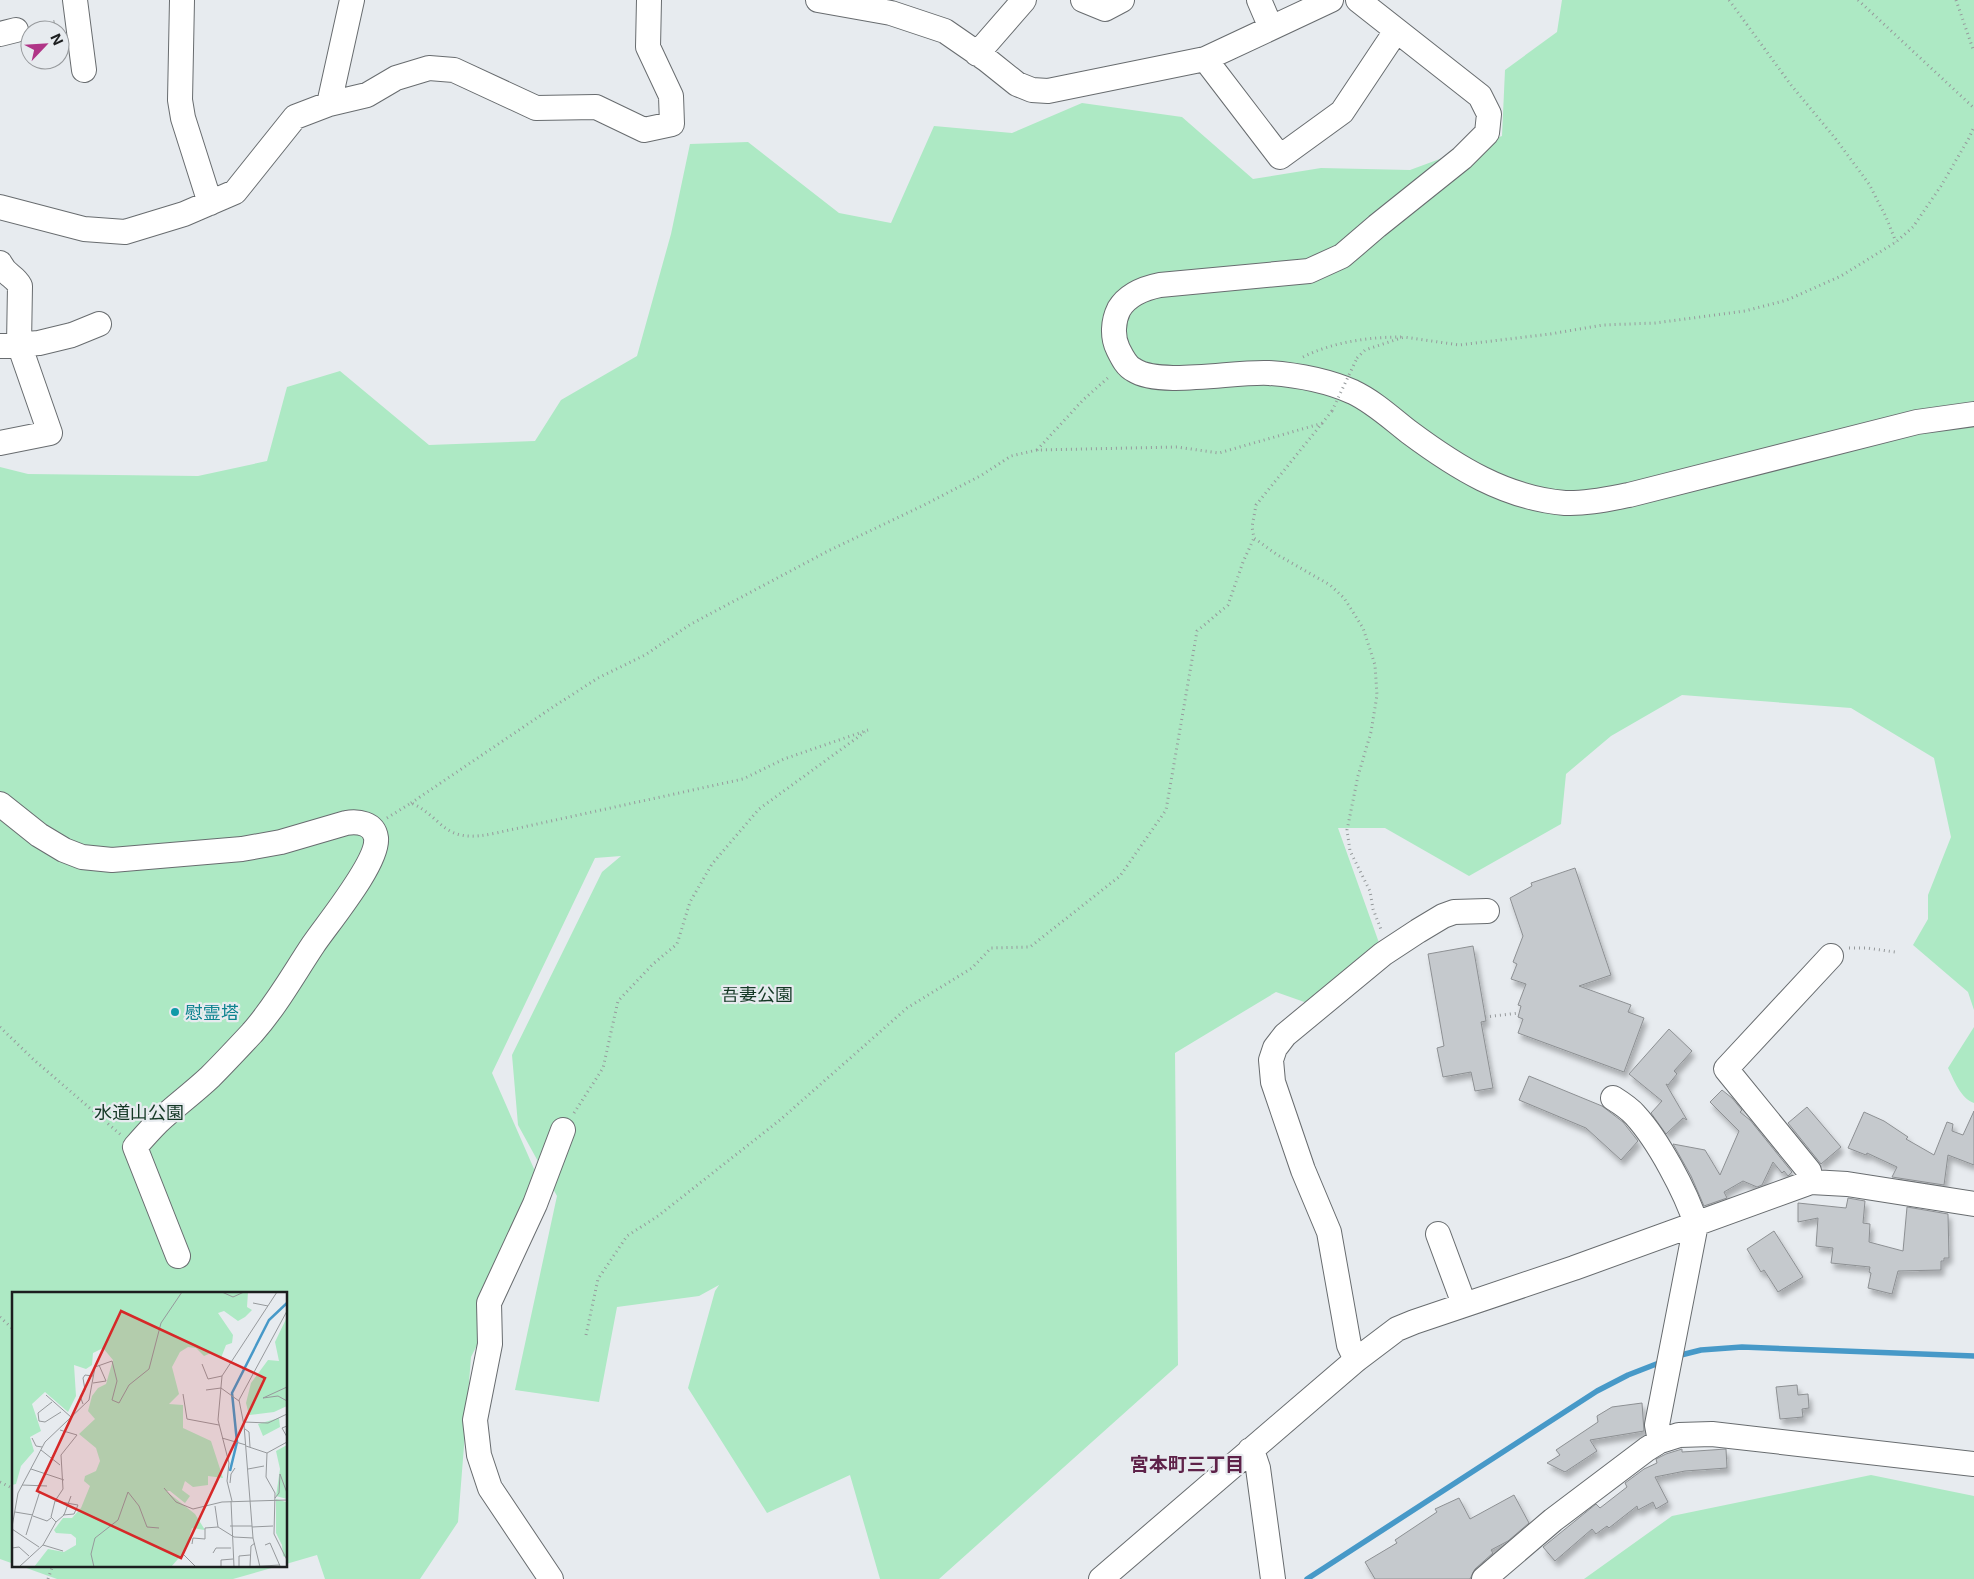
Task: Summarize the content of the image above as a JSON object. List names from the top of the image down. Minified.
{"districts":["宮本町三丁目"],"parks":["吾妻公園","水道山公園"],"places":["慰霊塔"],"north":"top right"}
